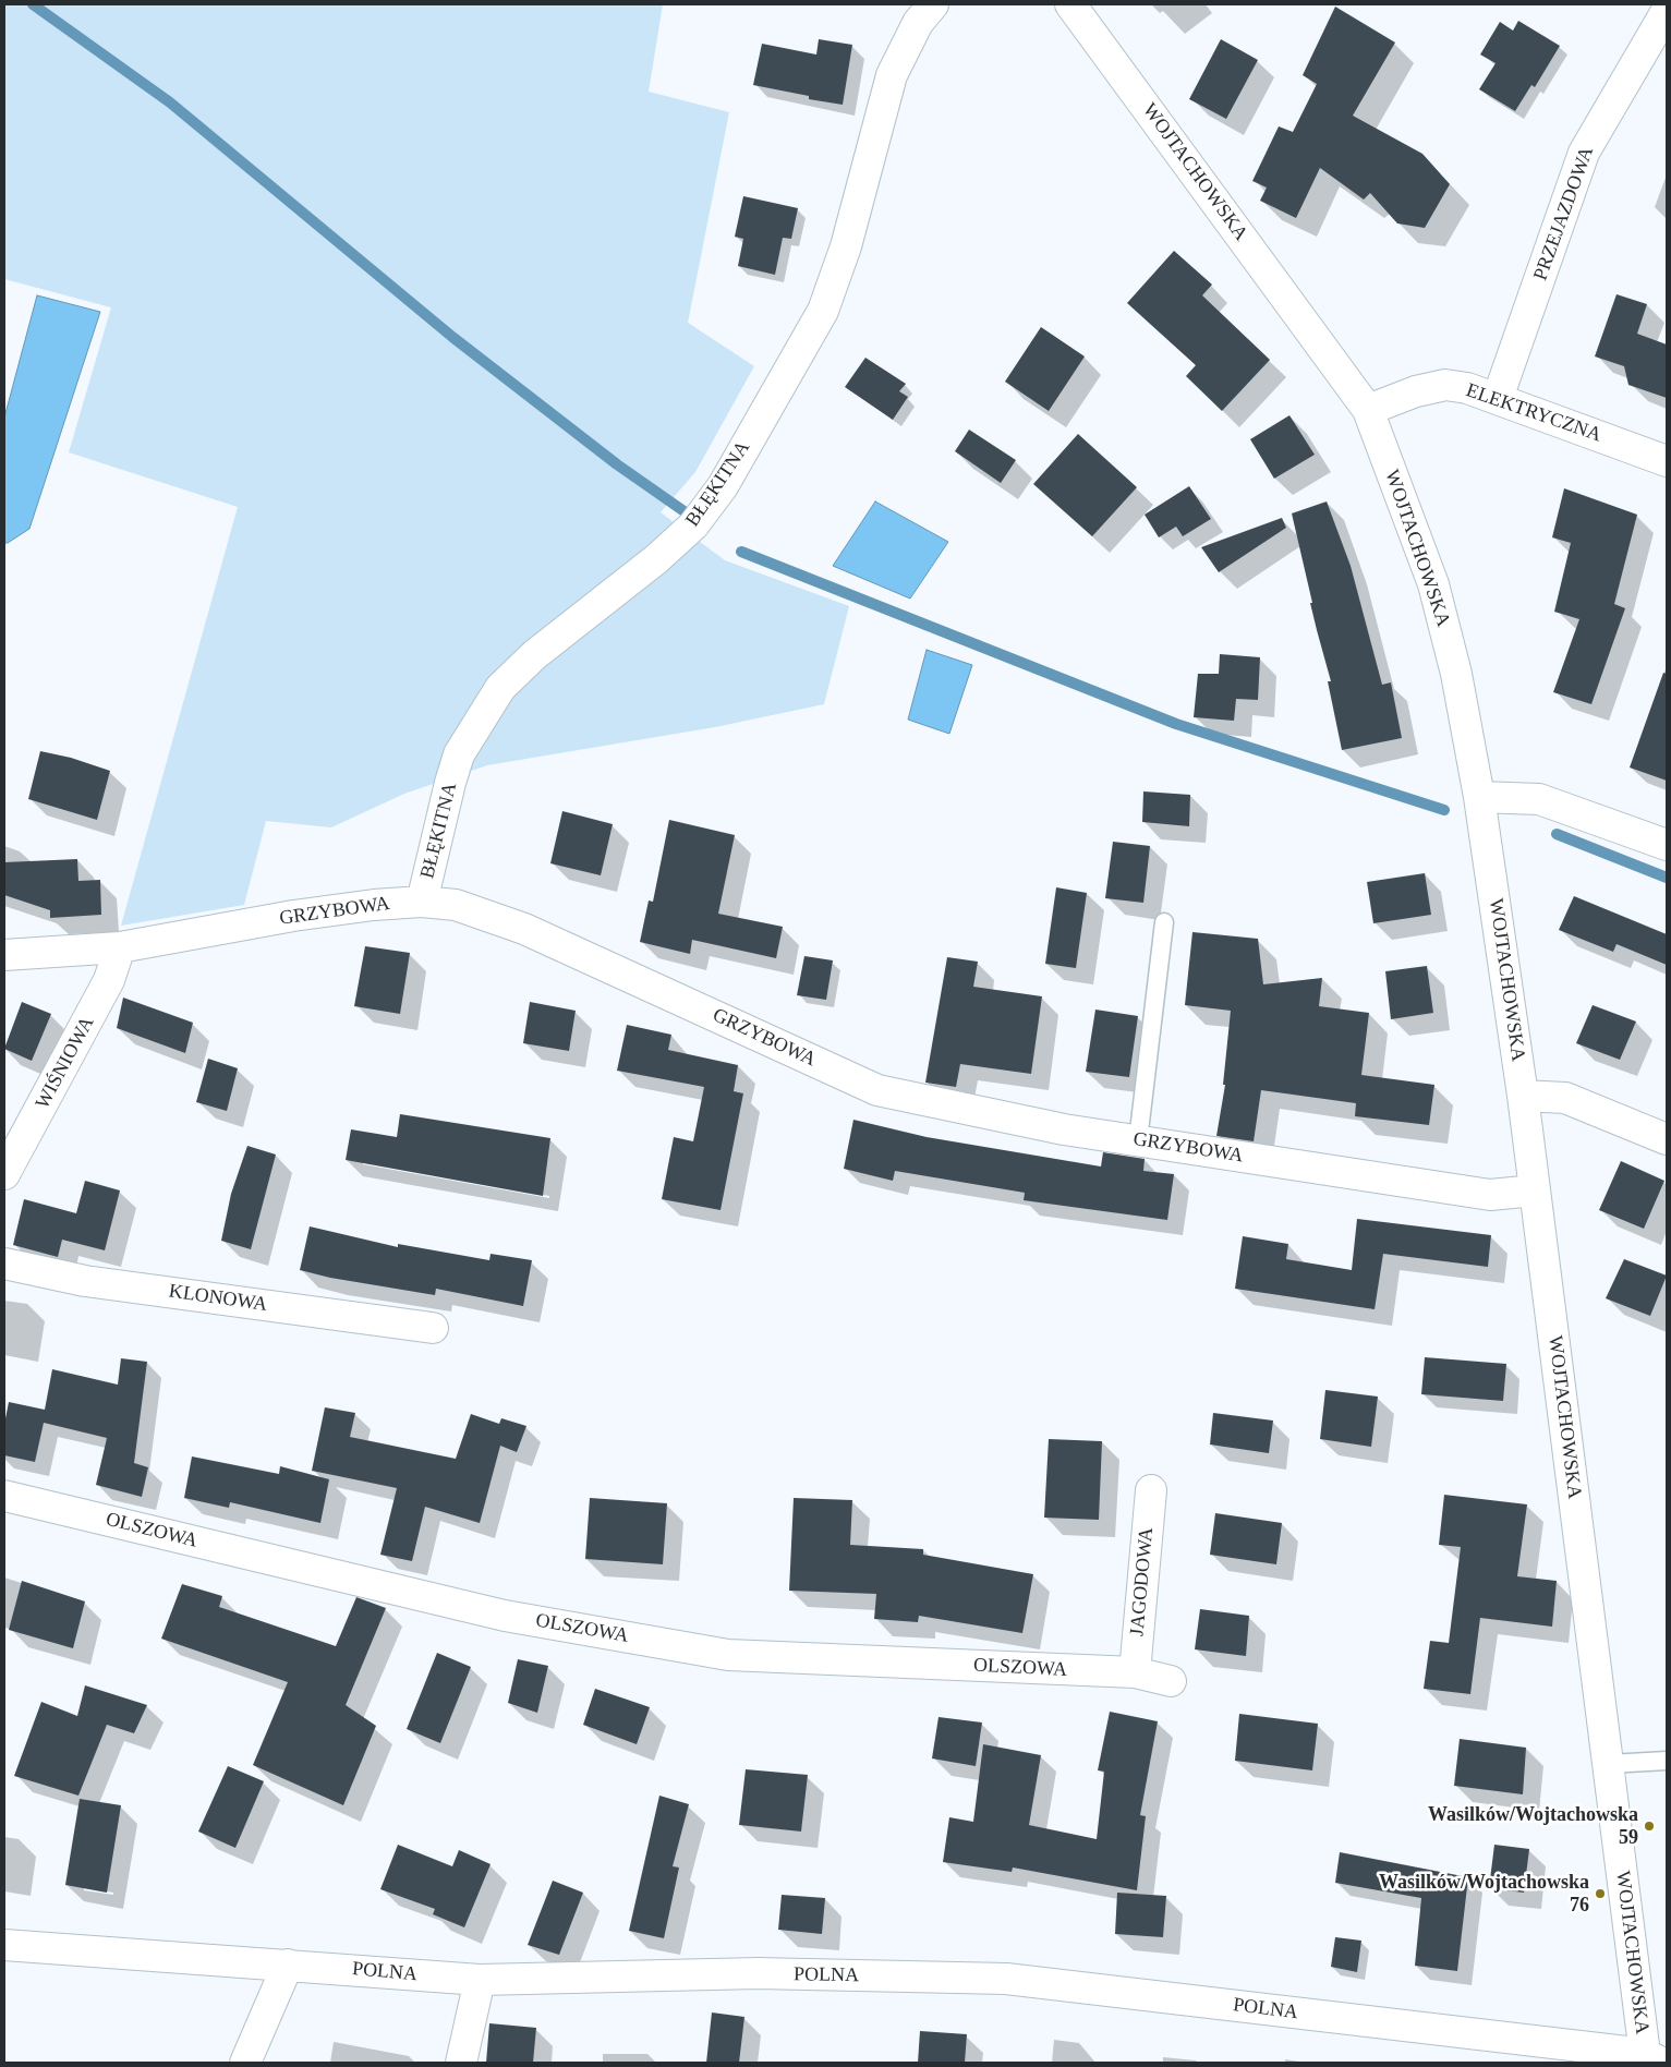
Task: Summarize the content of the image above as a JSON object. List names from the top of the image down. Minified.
{"streets":{"street":["WOJTACHOWSKA","PRZEJAZDOWA","ELEKTRYCZNA","BŁĘKITNA","GRZYBOWA","WIŚNIOWA","KLONOWA","OLSZOWA","JAGODOWA","POLNA"]},"crossings":[["WOJTACHOWSKA","ELEKTRYCZNA"],["WOJTACHOWSKA","GRZYBOWA"],["WOJTACHOWSKA","POLNA"],["PRZEJAZDOWA","ELEKTRYCZNA"],["BŁĘKITNA","GRZYBOWA"],["GRZYBOWA","WIŚNIOWA"],["OLSZOWA","JAGODOWA"]],"places":["Wasilków/Wojtachowska 59","Wasilków/Wojtachowska 76"]}
